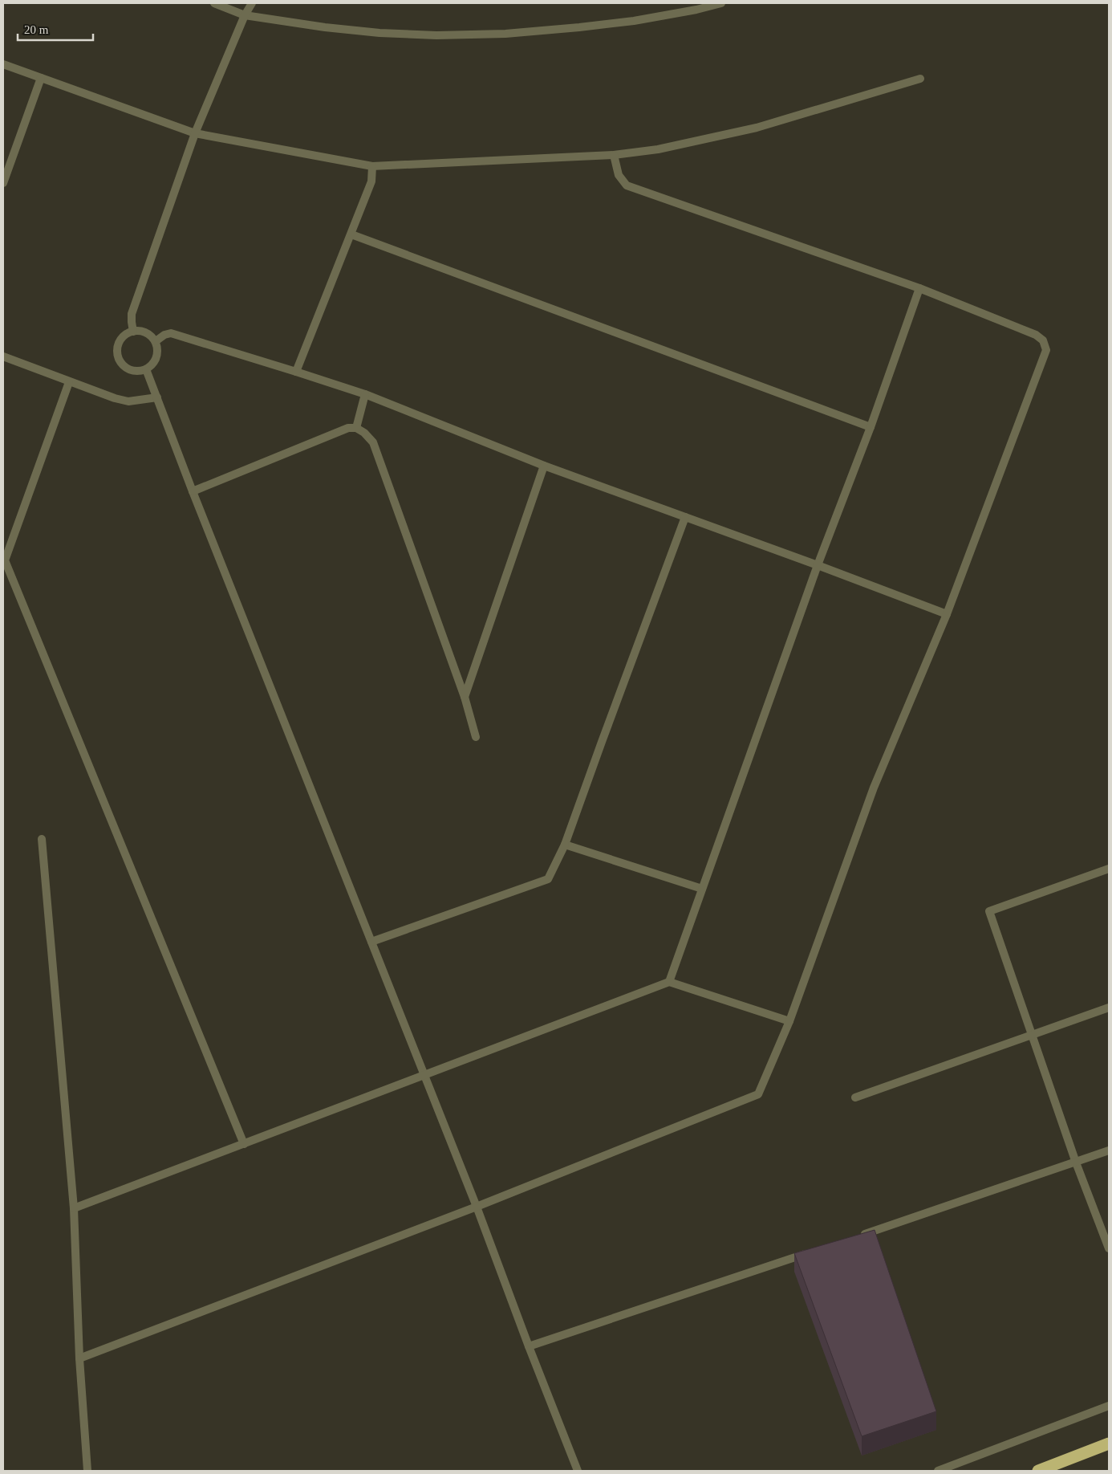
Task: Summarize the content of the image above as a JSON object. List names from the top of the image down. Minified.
{"scale_bar":"20 m"}
